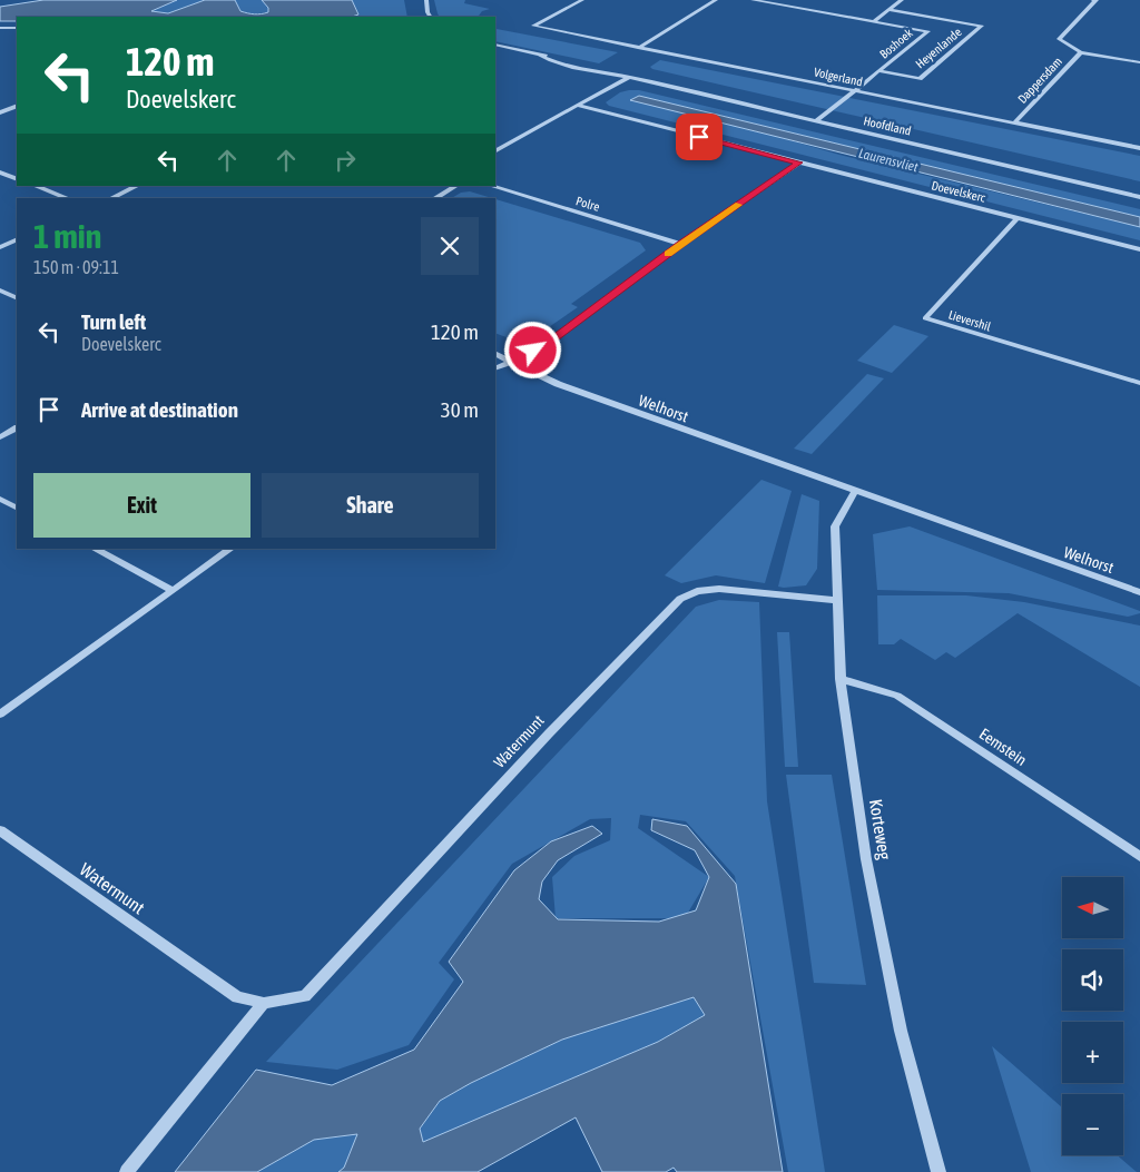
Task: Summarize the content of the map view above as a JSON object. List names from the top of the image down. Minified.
{"streets":{"street":["Boshoek","Heyenlande","Volgerland","Dappersdam","Hoofdland","Doevelskerc","Polre","Lievershil","Welhorst","Watermunt","Eemstein","Korteweg"]},"crossings":[["Boshoek","Heyenlande"],["Boshoek","Volgerland"],["Boshoek","Hoofdland"],["Volgerland","Dappersdam"],["Doevelskerc","Lievershil"],["Welhorst","Korteweg"],["Watermunt","Korteweg"],["Eemstein","Korteweg"]],"water":["Laurensvliet"],"north":"left","page":{"turn":["120 m","Doevelskerc"],"heading":["1 min","150 m · 09:11"],"list":[{"name":"Turn left","note":"Doevelskerc","value":"120 m"},{"name":"Arrive at destination","value":"30 m"}],"buttons":["Exit","Share"],"map_buttons":["+","−"]}}
